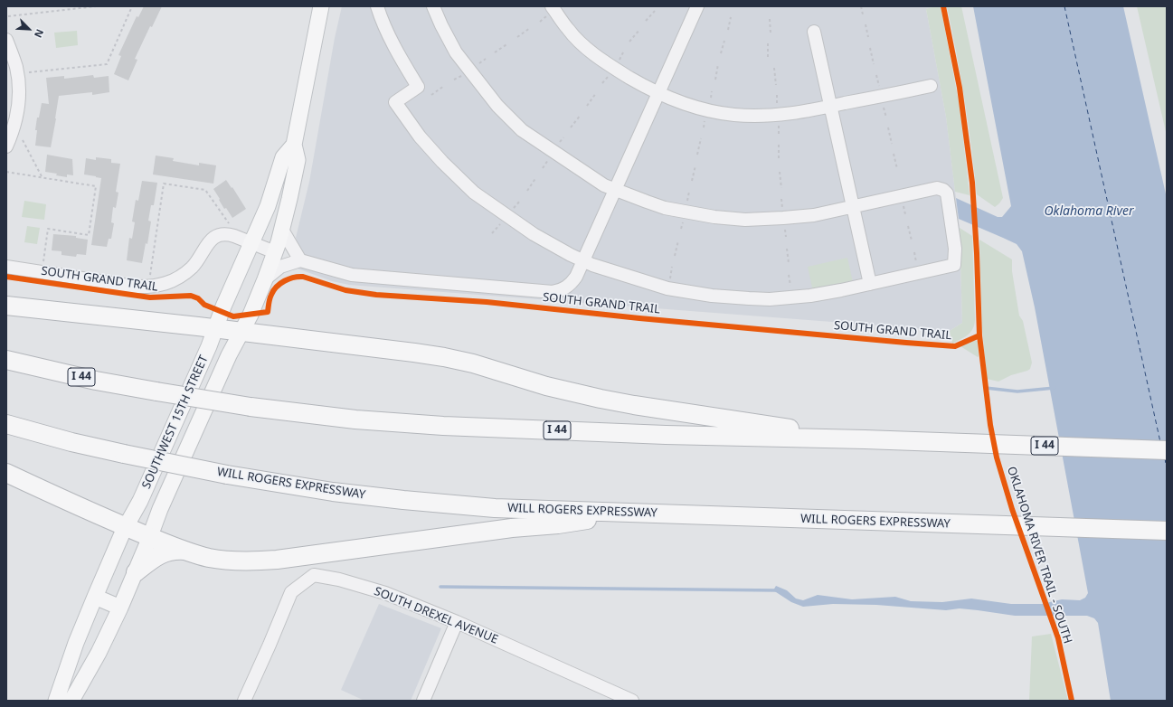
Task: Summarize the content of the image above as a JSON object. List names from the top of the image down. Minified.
{"streets":{"highway":["I 44","WILL ROGERS EXPRESSWAY"],"main road":["SOUTHWEST 15TH STREET"],"street":["SOUTH DREXEL AVENUE"],"cycle path":["SOUTH GRAND TRAIL","OKLAHOMA RIVER TRAIL - SOUTH"]},"water":["Oklahoma River"],"north":"bottom right"}
